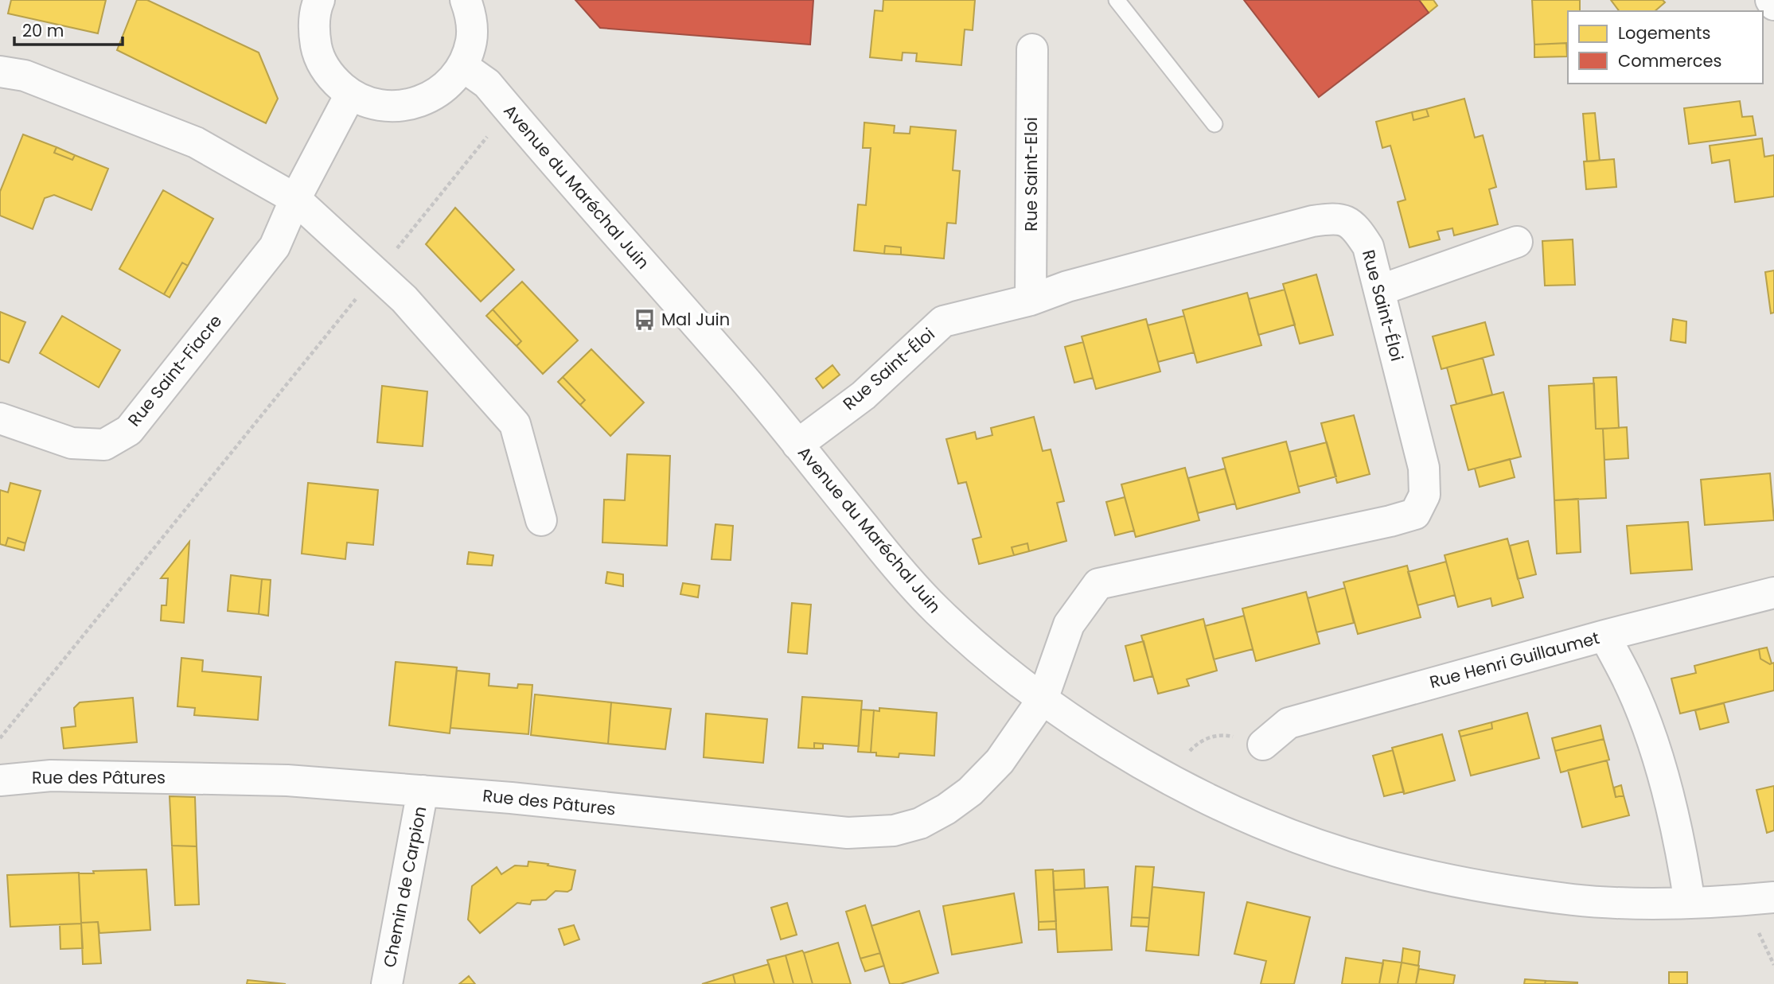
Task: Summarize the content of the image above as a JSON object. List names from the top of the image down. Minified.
{"streets":{"street":["Rue Saint-Eloi","Avenue du Maréchal Juin","Rue Saint-Éloi","Rue Saint-Fiacre","Rue Henri Guillaumet","Rue des Pâtures","Chemin de Carpion"]},"crossings":[["Rue Saint-Eloi","Rue Saint-Éloi"],["Avenue du Maréchal Juin","Rue Saint-Éloi"],["Avenue du Maréchal Juin","Rue des Pâtures"],["Rue Saint-Éloi","Rue des Pâtures"],["Rue des Pâtures","Chemin de Carpion"]],"places":{"bus stop":["Mal Juin"]},"legend":["Logements","Commerces"],"scale_bar":"20 m"}
